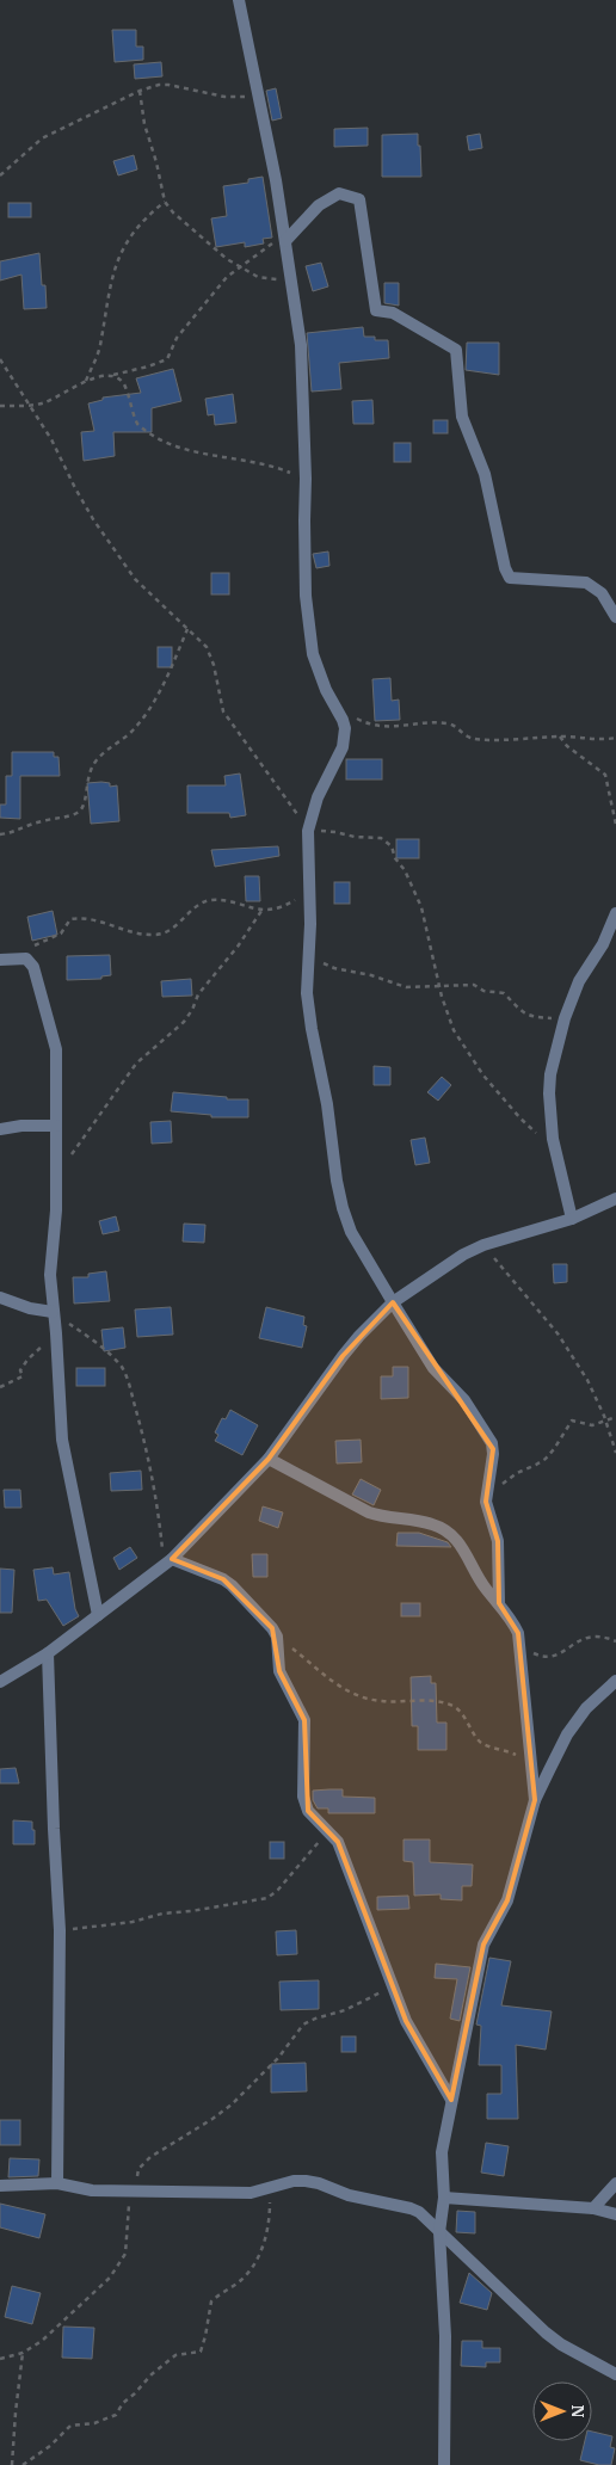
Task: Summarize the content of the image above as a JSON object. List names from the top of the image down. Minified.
{"north":"right"}
